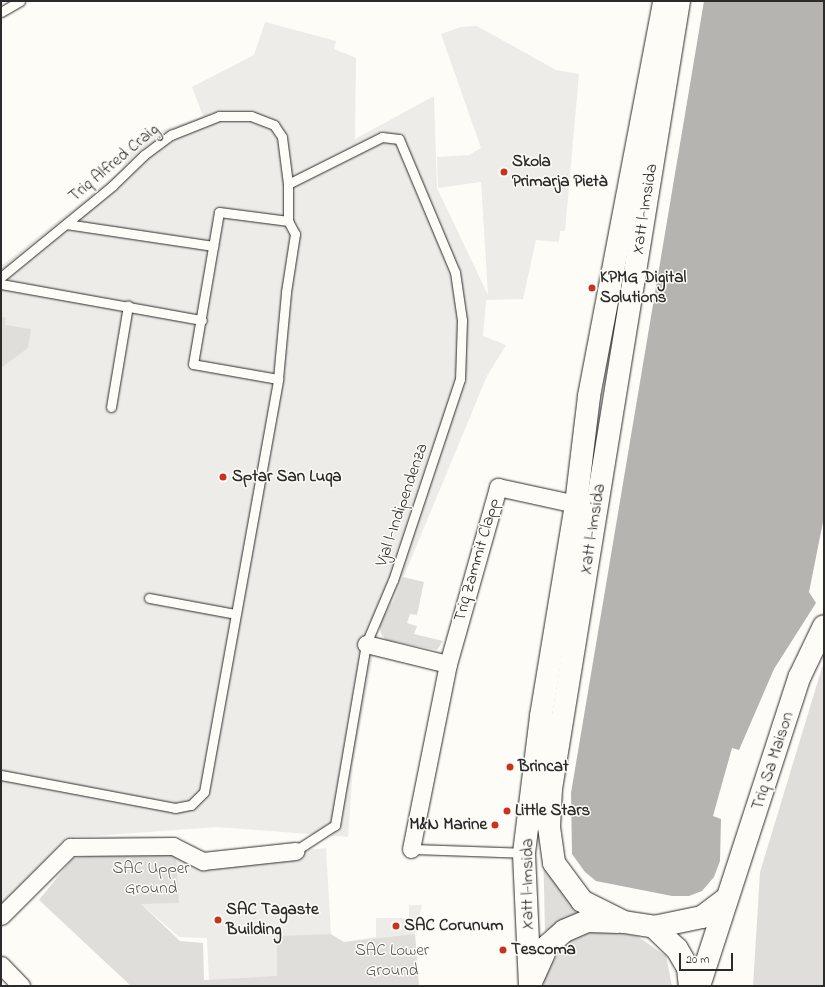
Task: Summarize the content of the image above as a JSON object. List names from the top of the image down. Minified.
{"streets":{"main road":["Xatt l-Imsida","Triq Sa Maison"],"street":["Triq Zammit Clapp"],"lane":["Triq Alfred Craig","Vjal l-Indipendenza"]},"crossings":[["Triq Alfred Craig","Vjal l-Indipendenza"],["Xatt l-Imsida","Triq Zammit Clapp"]],"parks":["SAC Upper Ground","SAC Lower Ground"],"places":["Skola Primarja Pietà","KPMG Digital Solutions","Sptar San Luqa","Brincat","Little Stars","M&N Marine","SAC Tagaste Building","SAC Corunum","Tescoma"],"scale_bar":"20 m"}
